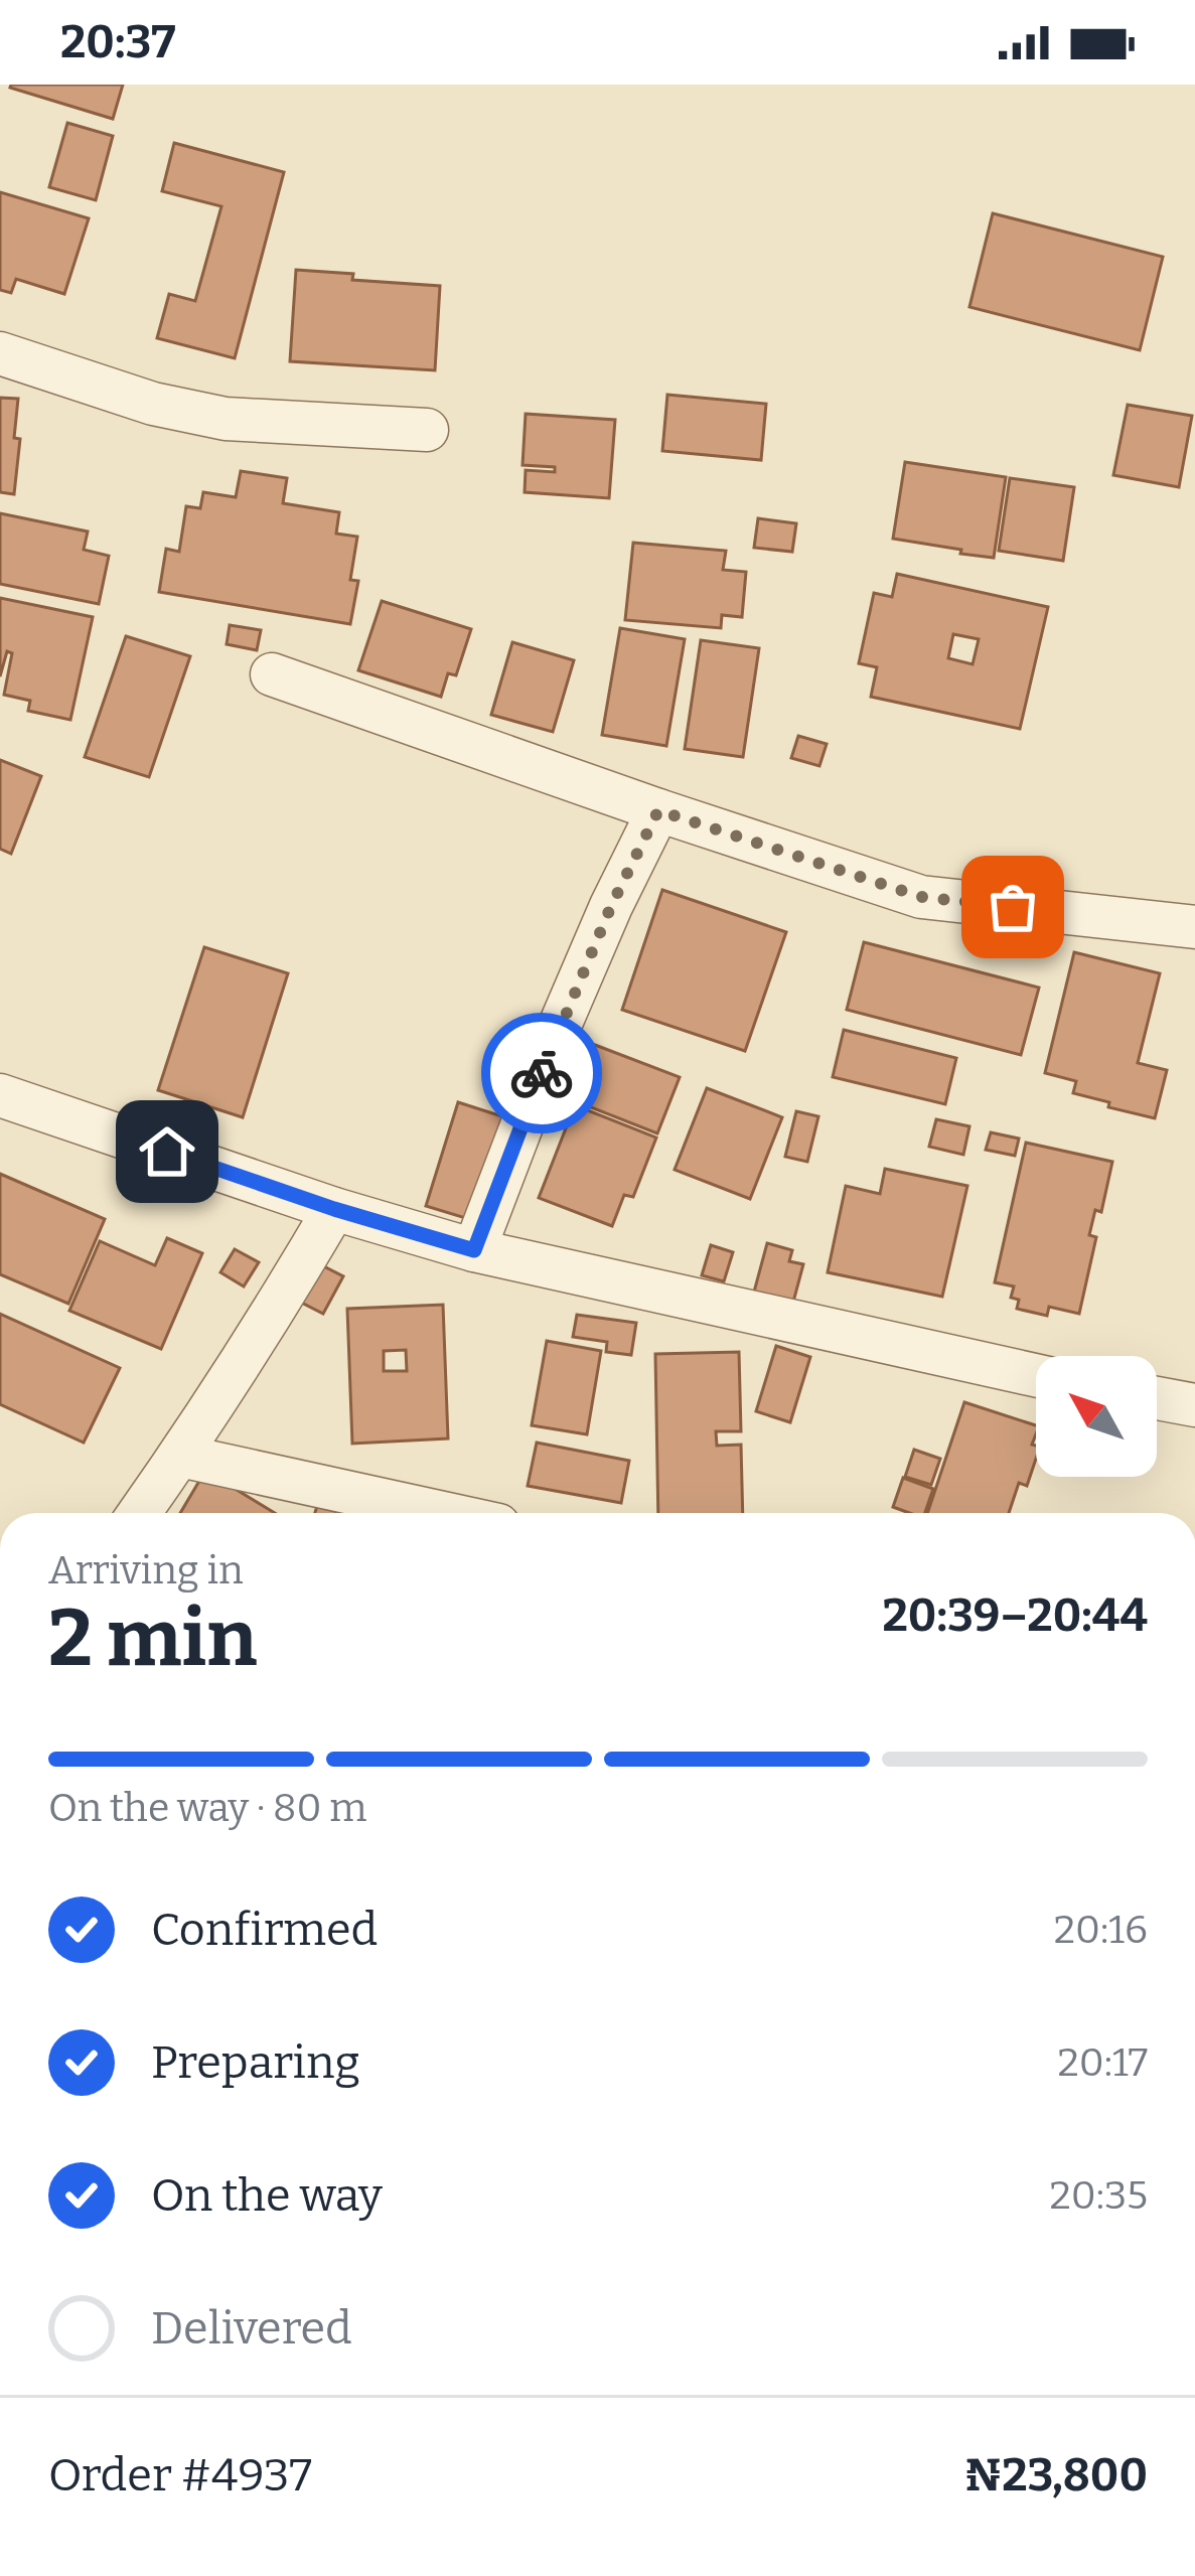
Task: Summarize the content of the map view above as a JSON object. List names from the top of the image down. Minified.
{"north":"top left","page":{"status":"20:37","heading":["2 min","Arriving in","20:39–20:44"],"panel":["Order #4937","₦23,800"],"bar":"On the way · 80 m","list":[["Confirmed","20:16"],["Preparing","20:17"],["On the way","20:35"],"Delivered"]}}
